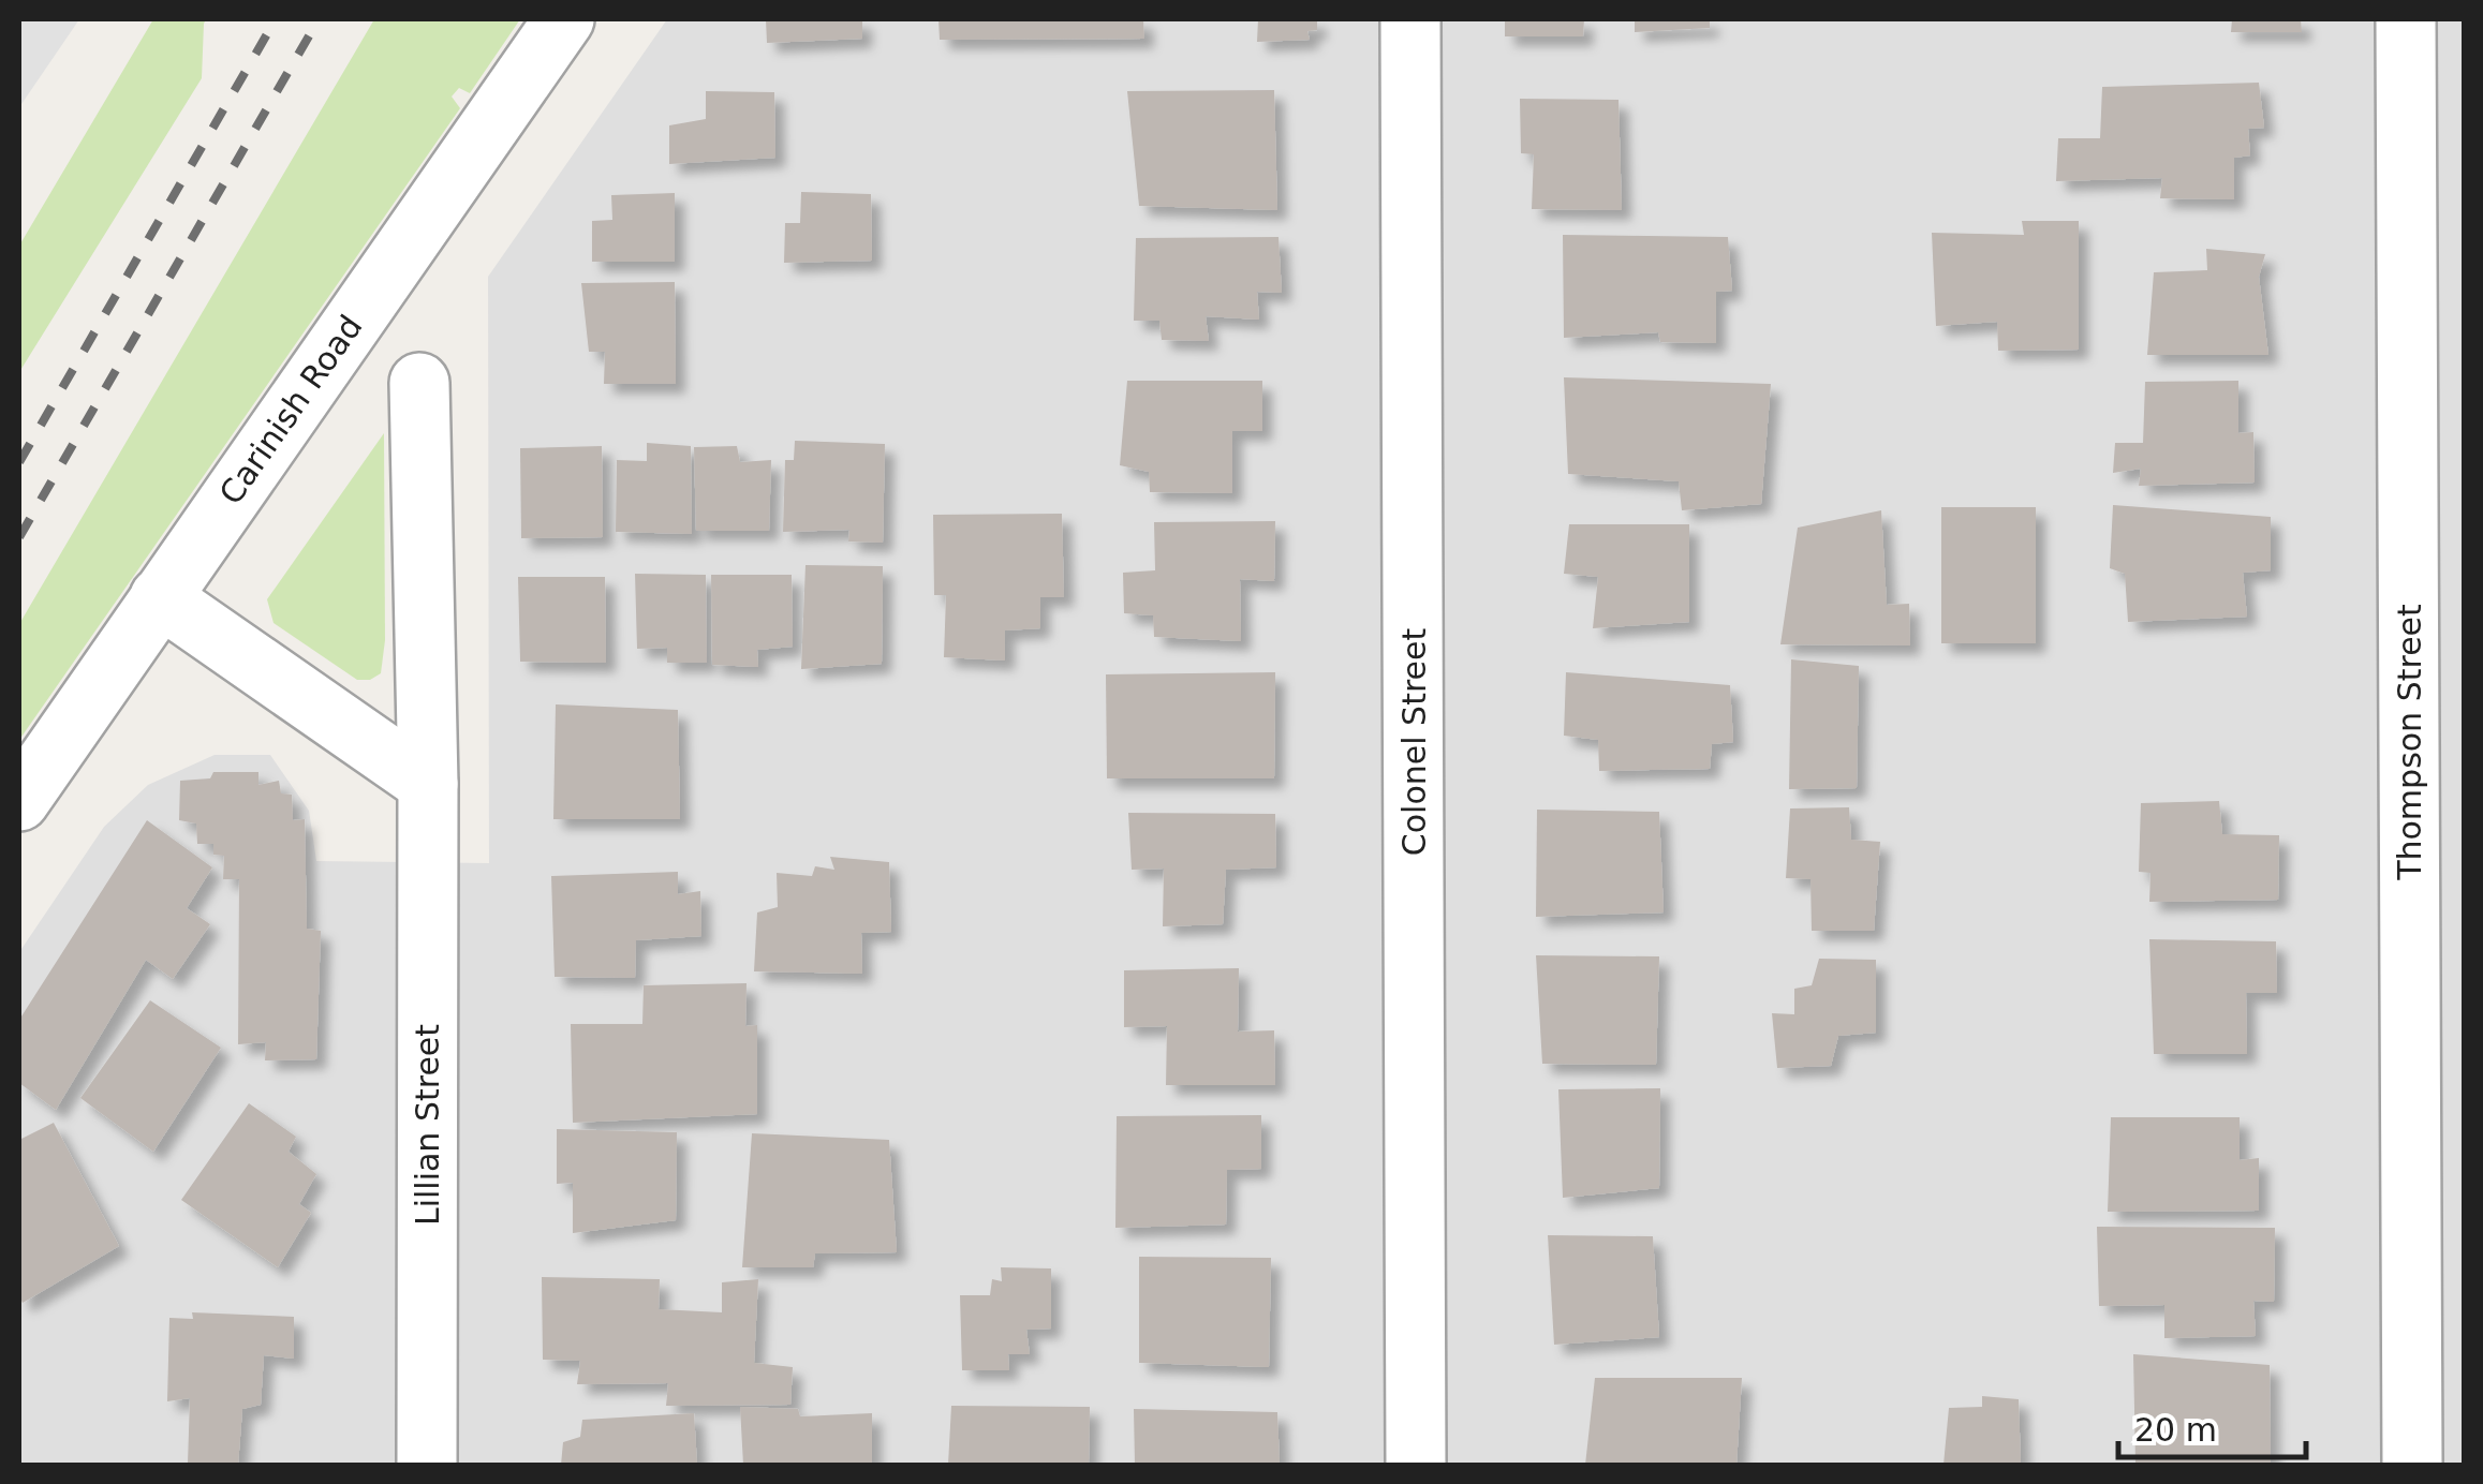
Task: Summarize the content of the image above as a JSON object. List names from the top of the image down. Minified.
{"streets":{"street":["Carinish Road","Colonel Street","Thompson Street","Lillian Street"]},"scale_bar":"20 m"}
